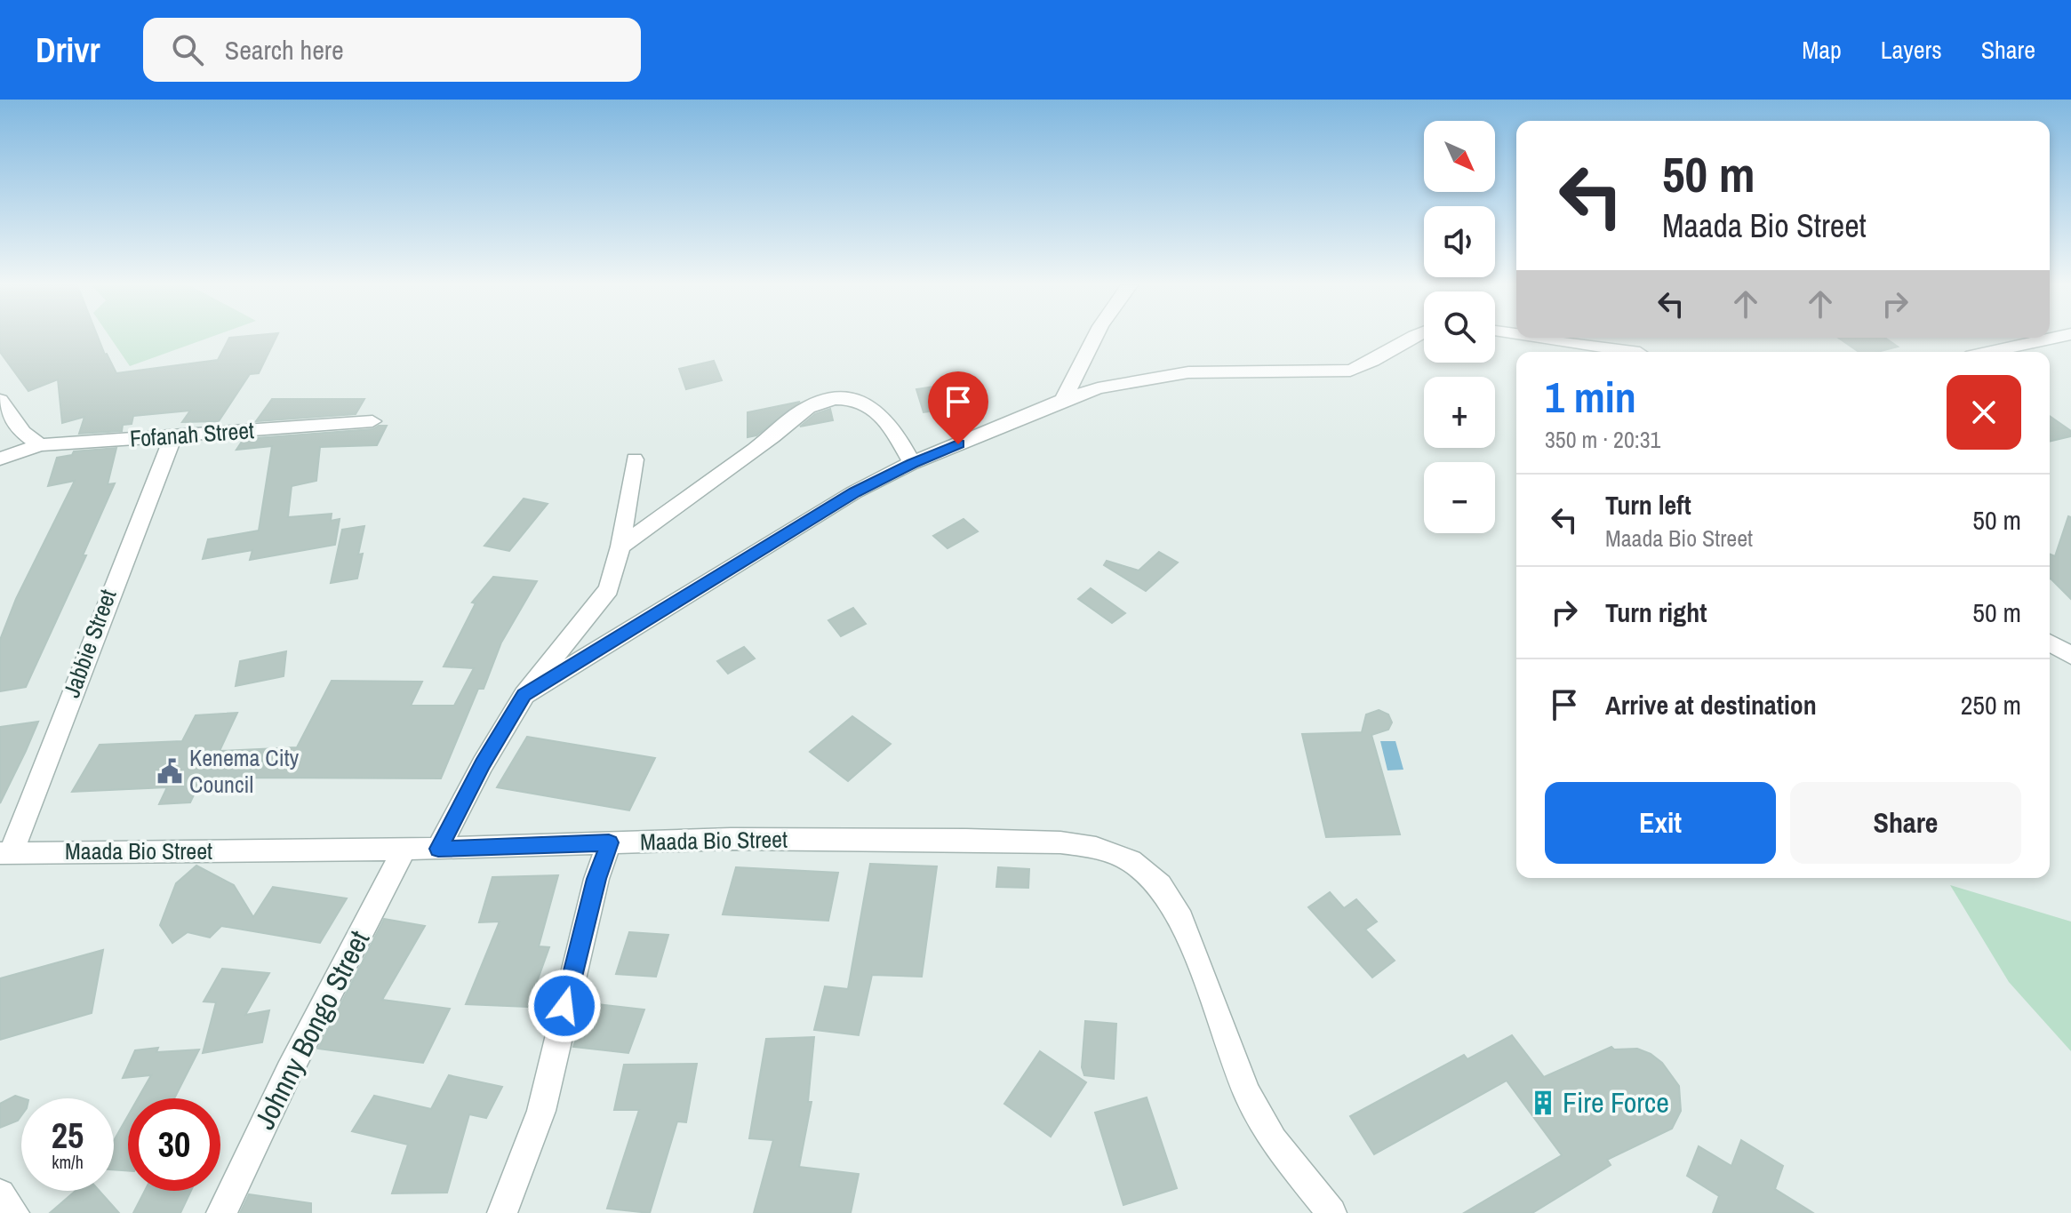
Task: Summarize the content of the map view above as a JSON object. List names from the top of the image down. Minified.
{"streets":{"street":["Fofanah Street","Jabbie Street","Maada Bio Street","Johnny Bongo Street"]},"crossings":[["Fofanah Street","Jabbie Street"],["Jabbie Street","Maada Bio Street"],["Maada Bio Street","Johnny Bongo Street"]],"places":{"public building":["Kenema City Council"],"building":["Fire Force"]},"north":"bottom right","page":{"header":"Drivr","search":"Search here","nav":["Map","Layers","Share"],"map_buttons":["+","−"],"turn":["50 m","Maada Bio Street"],"heading":["1 min","350 m · 20:31"],"list":[{"name":"Turn left","note":"Maada Bio Street","value":"50 m"},{"name":"Turn right","value":"50 m"},{"name":"Arrive at destination","value":"250 m"}],"buttons":["Exit","Share"],"speed":"25 km/h","limit":"30"}}
